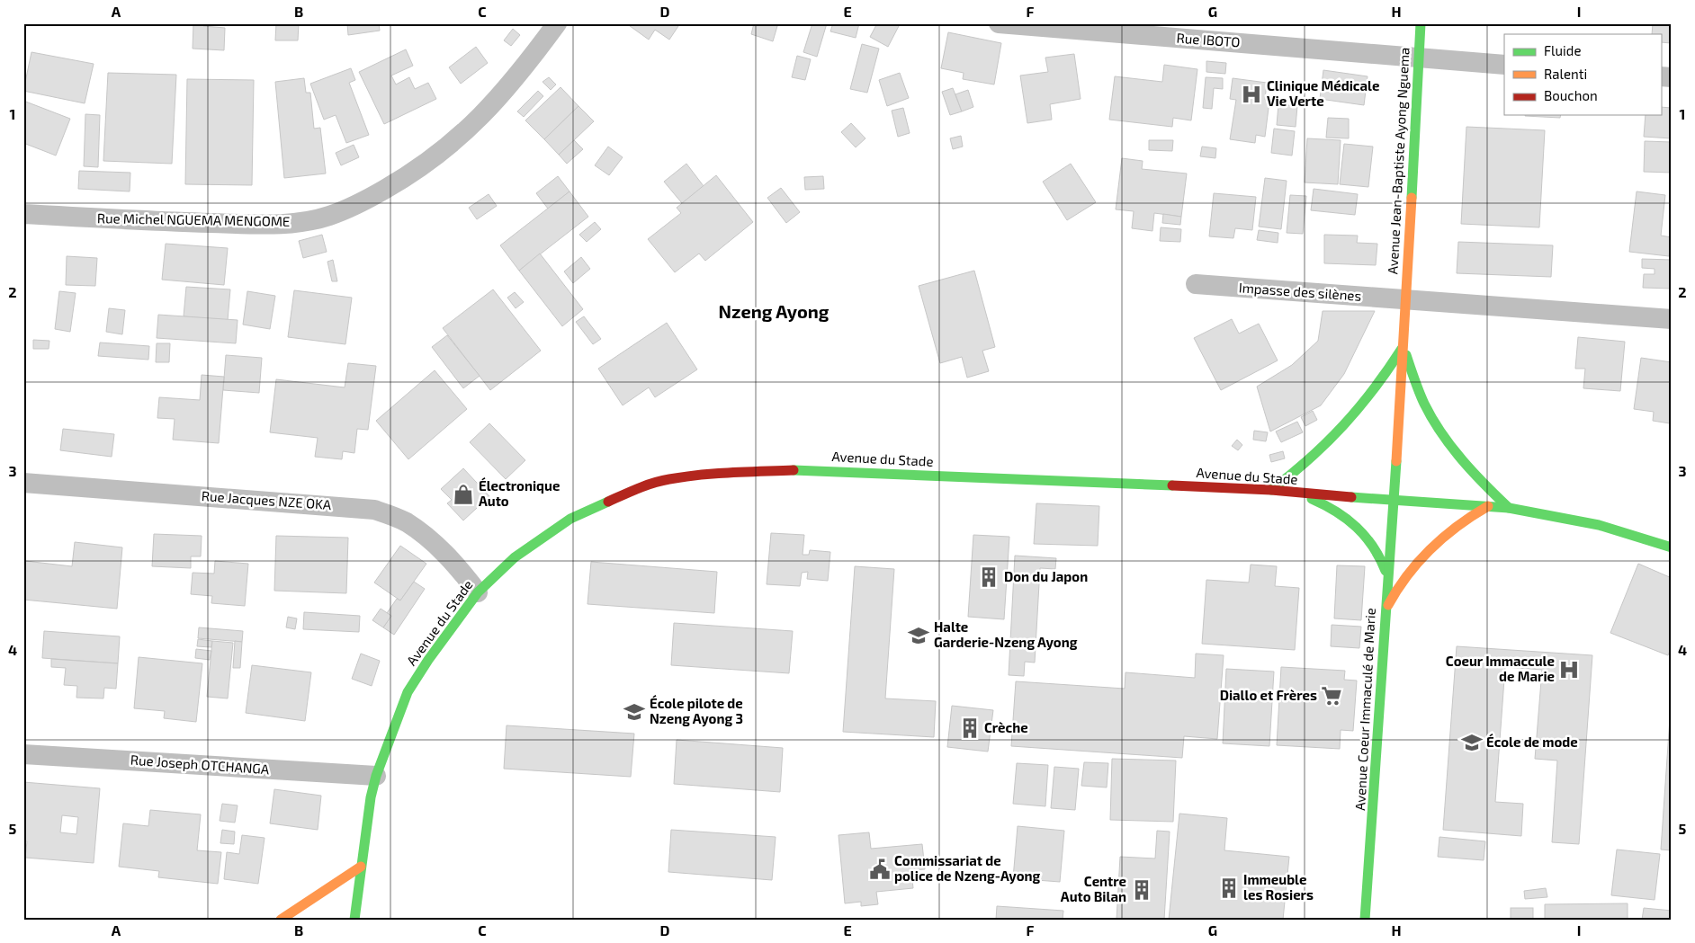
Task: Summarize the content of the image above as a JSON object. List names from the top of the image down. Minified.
{"streets":{"main road":["Avenue Jean-Baptiste Ayong Nguema","Avenue du Stade","Avenue Coeur Immaculé de Marie"],"street":["Rue IBOTO","Rue Michel NGUEMA MENGOME","Impasse des silènes","Rue Jacques NZE OKA","Rue Joseph OTCHANGA"]},"crossings":[["Rue IBOTO","Avenue Jean-Baptiste Ayong Nguema"],["Avenue Jean-Baptiste Ayong Nguema","Impasse des silènes"],["Avenue du Stade","Rue Jacques NZE OKA"],["Avenue du Stade","Avenue Coeur Immaculé de Marie"],["Avenue du Stade","Rue Joseph OTCHANGA"]],"districts":["Nzeng Ayong"],"places":{"hospital":["Clinique Médicale Vie Verte","Coeur Immaccule de Marie"],"shop":["Électronique Auto"],"building":["Don du Japon","Crèche","Immeuble les Rosiers","Centre Auto Bilan"],"school or university":["Halte Garderie-Nzeng Ayong","École pilote de Nzeng Ayong 3","École de mode"],"supermarket":["Diallo et Frères"],"public building":["Commissariat de police de Nzeng-Ayong"]},"legend":["Fluide","Ralenti","Bouchon"],"grid":{"columns":["A","B","C","D","E","F","G","H","I"],"rows":["1","2","3","4","5"]}}
